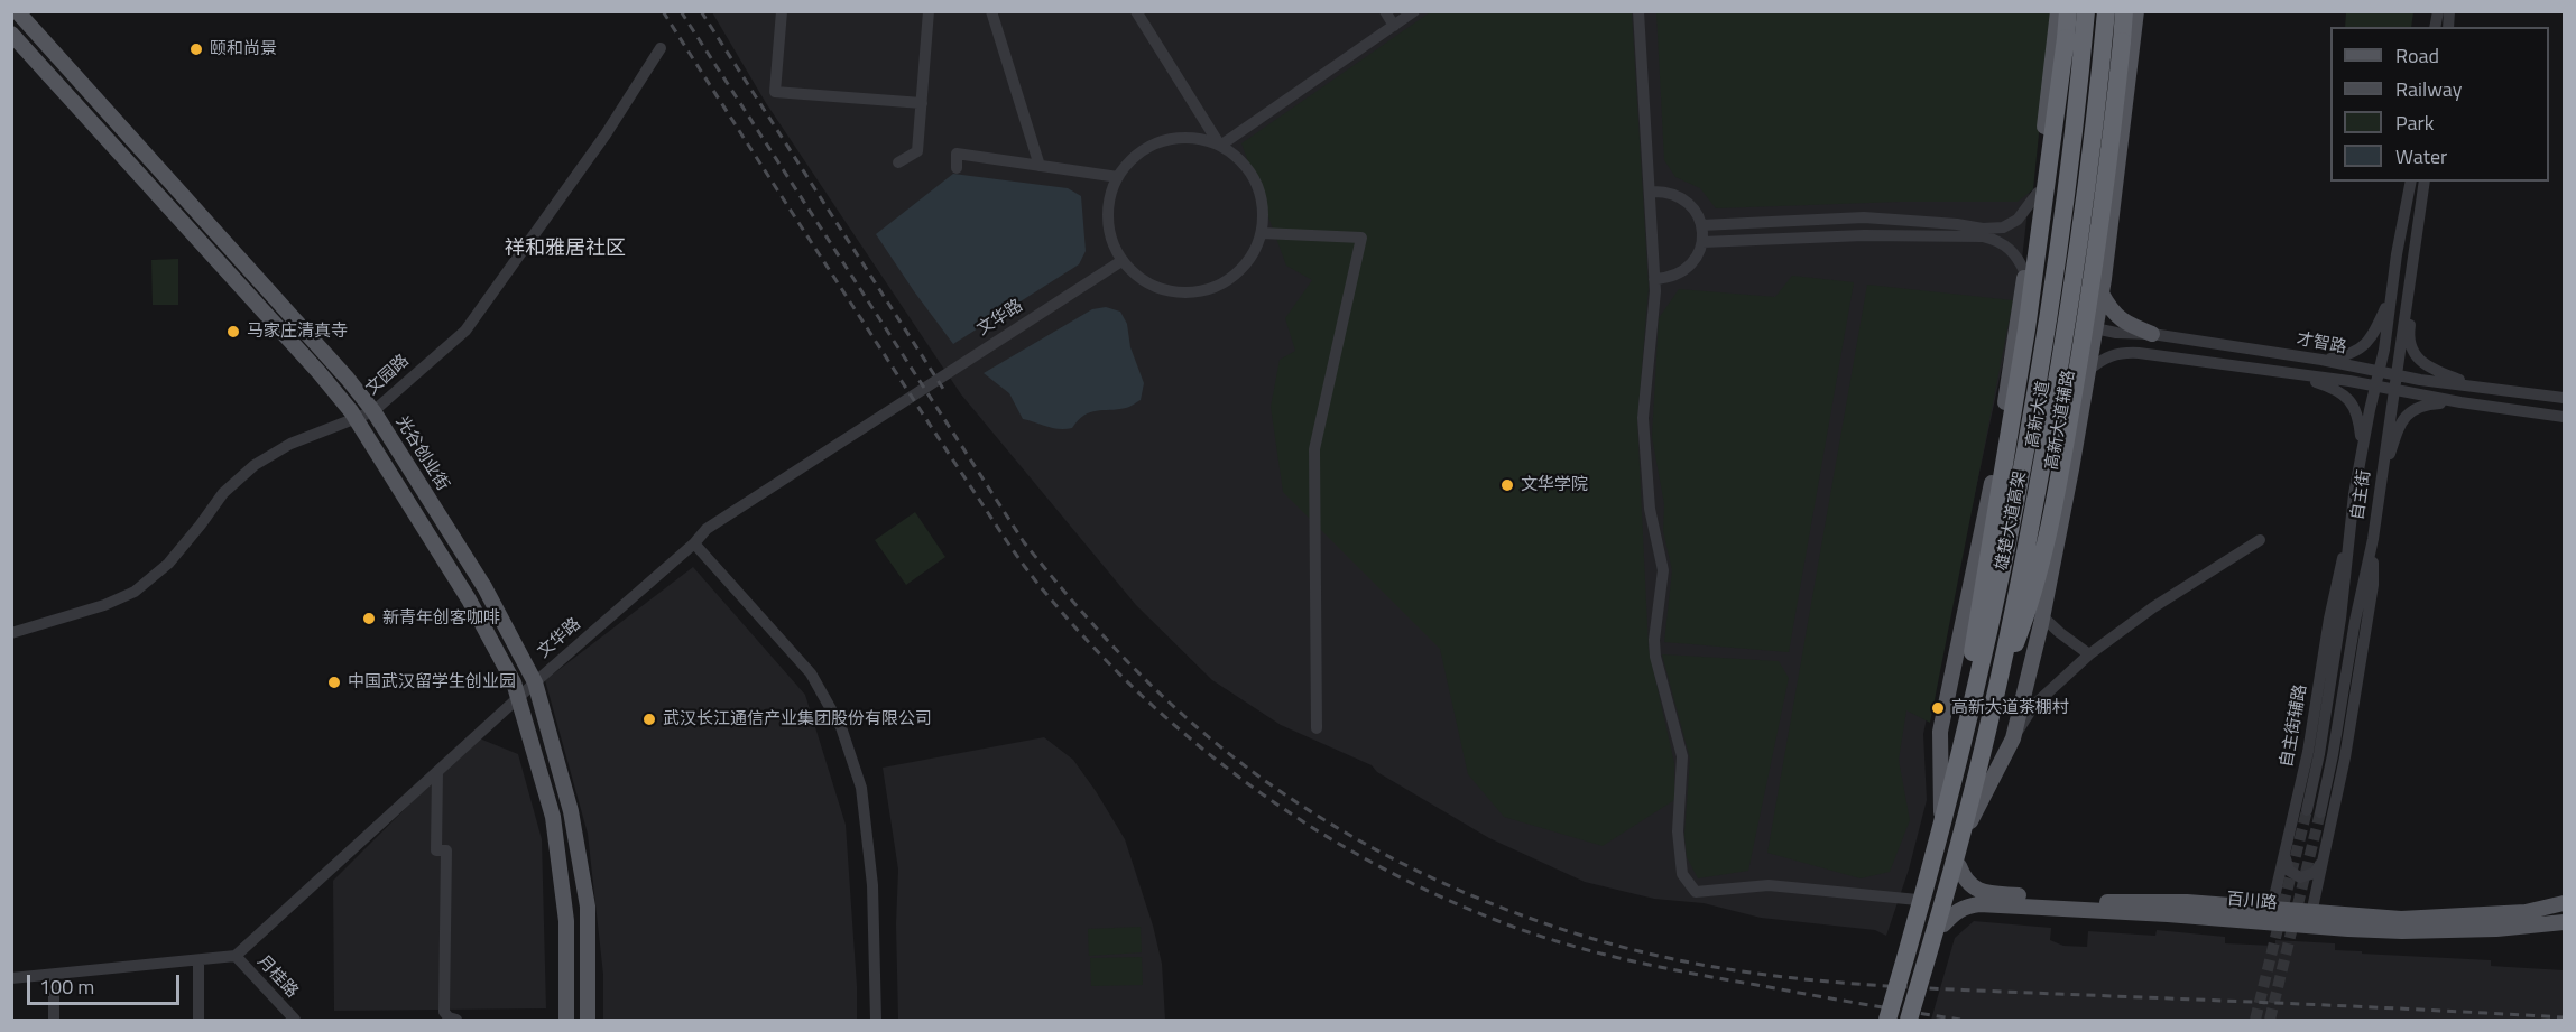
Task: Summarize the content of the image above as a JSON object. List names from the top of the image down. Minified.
{"streets":{"highway":["雄楚大道高架"],"main road":["高新大道","高新大道辅路","光谷创业街","百川路"],"street":["文华路","才智路","文园路","自主街","自主街辅路","月桂路"]},"crossings":[["文华路","光谷创业街"],["文华路","月桂路"],["才智路","高新大道"],["才智路","高新大道辅路"],["才智路","自主街"],["文园路","光谷创业街"],["高新大道","高新大道辅路"],["高新大道","雄楚大道高架"],["高新大道","百川路"],["自主街","自主街辅路"],["自主街辅路","百川路"]],"districts":["祥和雅居社区"],"places":["颐和尚景","马家庄清真寺","文华学院","新青年创客咖啡","中国武汉留学生创业园","高新大道茶棚村","武汉长江通信产业集团股份有限公司"],"legend":["Road","Railway","Park","Water"],"scale_bar":"100 m"}
